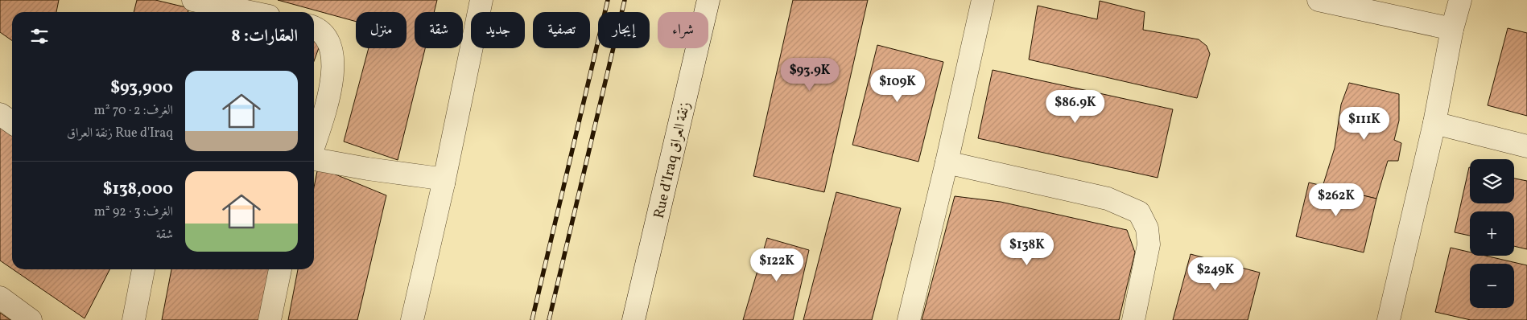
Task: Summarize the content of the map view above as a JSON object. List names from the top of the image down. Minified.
{"streets":{"street":["Rue d'Iraq زنقة العراق"]},"page":{"chip":["شراء","إيجار","تصفية","جديد","شقة","منزل"],"heading":"العقارات: 8","price":["$93.9K","$109K","$86.9K","$111K","$262K","$138K","$122K","$249K"],"list":[{"name":"$93,900","note":"الغرف: 2 · 70 m² · Rue d'Iraq زنقة العراق"},{"name":"$138,000","note":"الغرف: 3 · 92 m² · شقة"}],"map_buttons":["+","−"]}}
